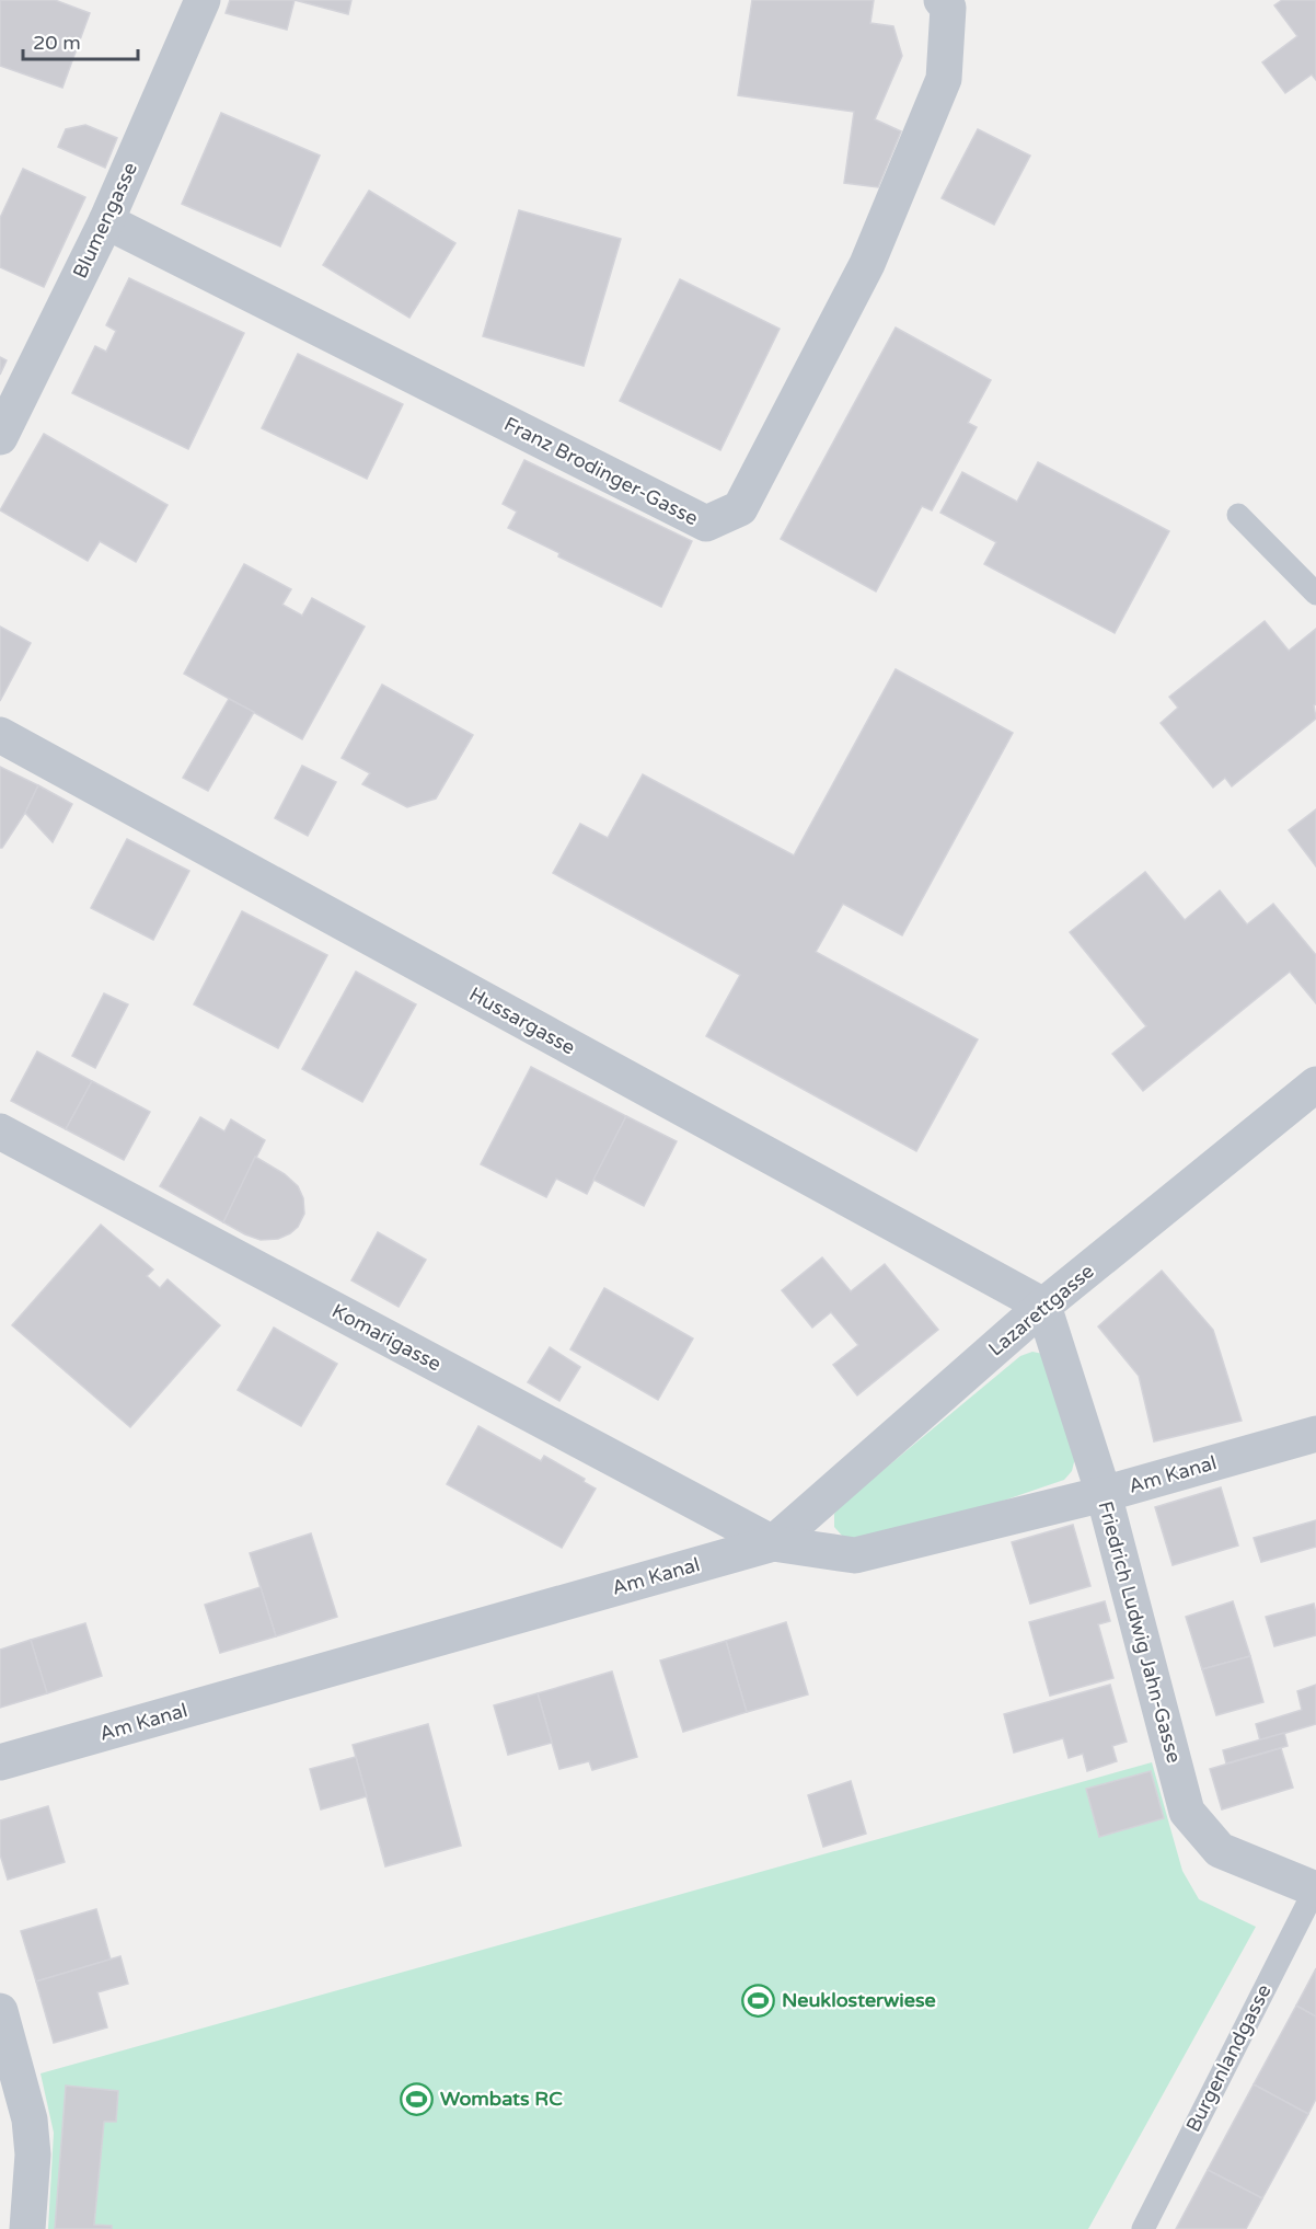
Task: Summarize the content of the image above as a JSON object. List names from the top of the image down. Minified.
{"streets":{"street":["Blumengasse","Franz Brodinger-Gasse","Hussargasse","Lazarettgasse","Komarigasse","Am Kanal","Friedrich Ludwig Jahn-Gasse"],"lane":["Burgenlandgasse"]},"crossings":[["Blumengasse","Franz Brodinger-Gasse"],["Hussargasse","Lazarettgasse"],["Hussargasse","Friedrich Ludwig Jahn-Gasse"],["Lazarettgasse","Komarigasse"],["Lazarettgasse","Am Kanal"],["Lazarettgasse","Friedrich Ludwig Jahn-Gasse"],["Komarigasse","Am Kanal"],["Am Kanal","Friedrich Ludwig Jahn-Gasse"],["Friedrich Ludwig Jahn-Gasse","Burgenlandgasse"]],"places":{"sports":["Neuklosterwiese","Wombats RC"]},"scale_bar":"20 m"}
